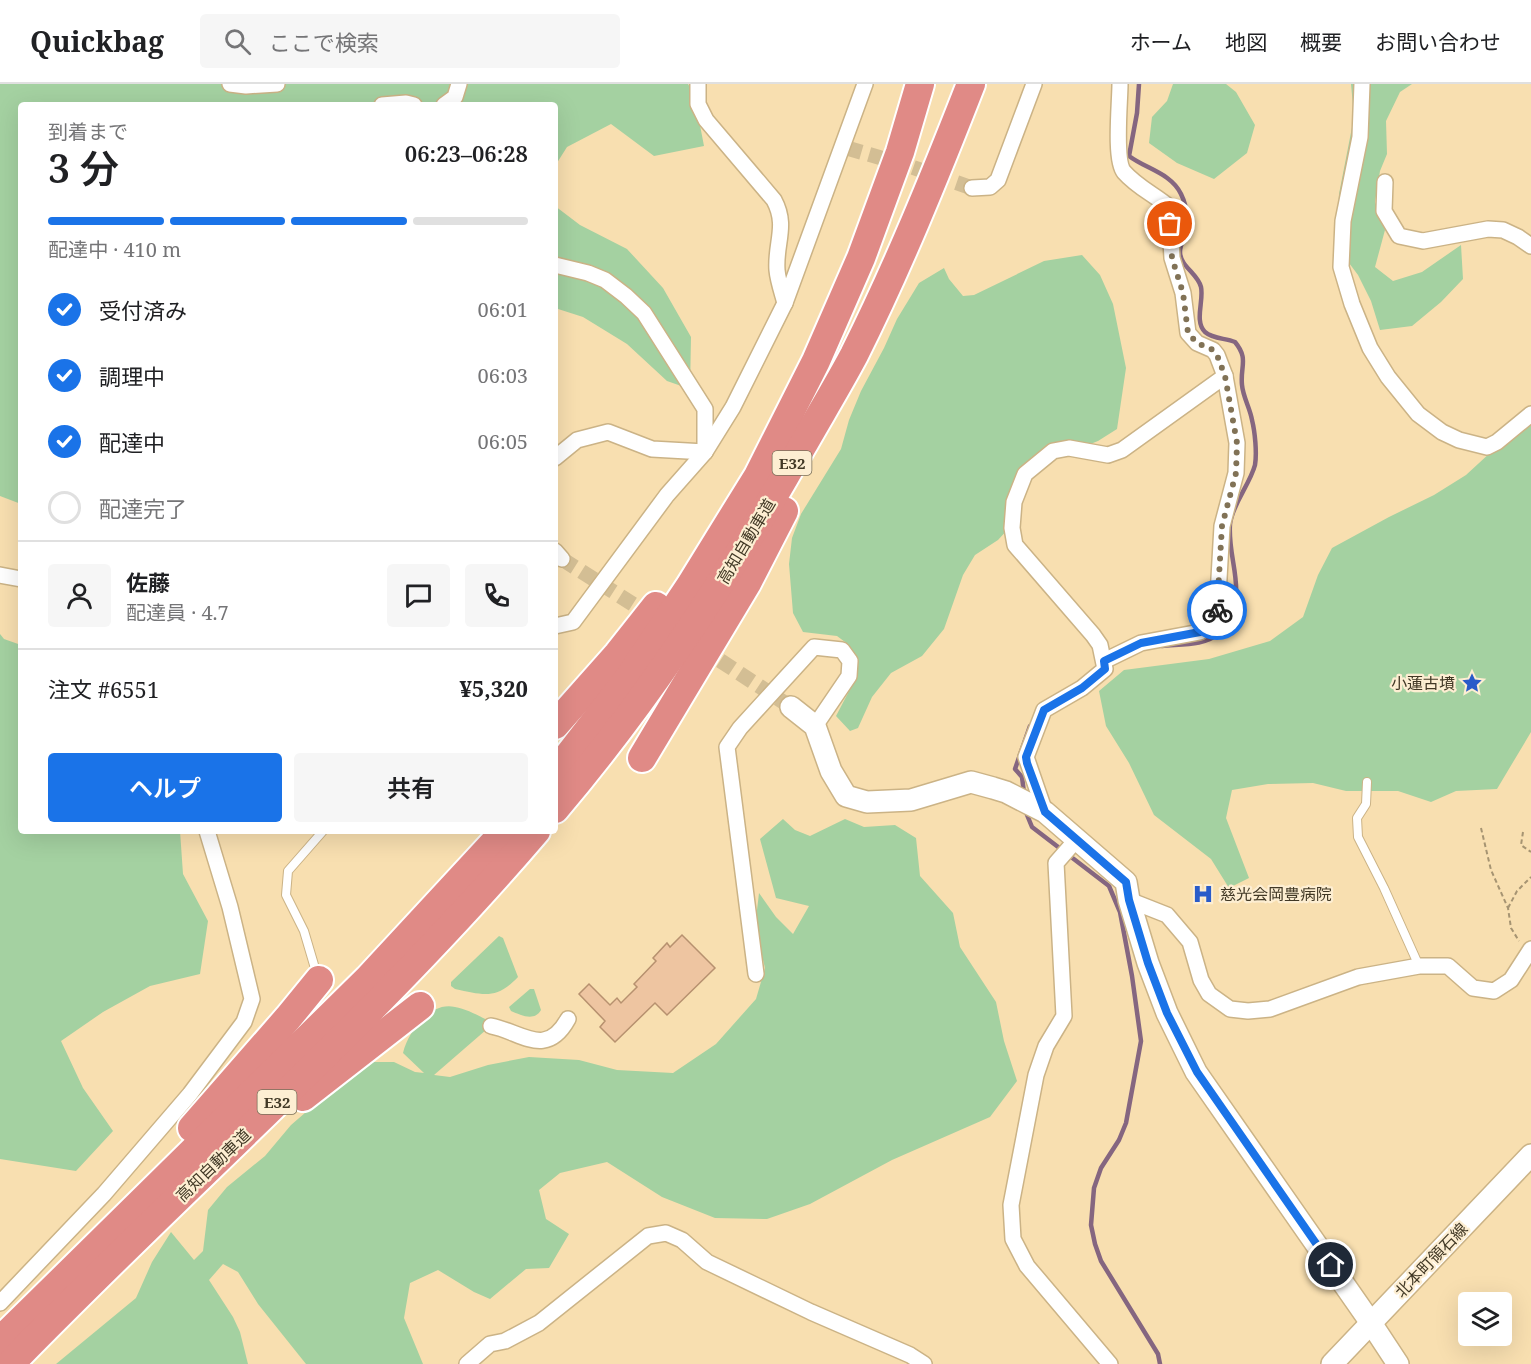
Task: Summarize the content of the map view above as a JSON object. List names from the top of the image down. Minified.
{"streets":{"highway":["E32","高知自動車道"],"street":["北本町領石線"]},"places":{"place":["小蓮古墳"],"hospital":["慈光会岡豊病院"]},"page":{"header":"Quickbag","search":"ここで検索","nav":["ホーム","地図","概要","お問い合わせ"],"heading":["3 分","到着まで","06:23–06:28"],"panel":["佐藤","配達員 · 4.7","注文 #6551","¥5,320"],"bar":"配達中 · 410 m","list":[["受付済み","06:01"],["調理中","06:03"],["配達中","06:05"],"配達完了"],"buttons":["ヘルプ","共有"]}}
